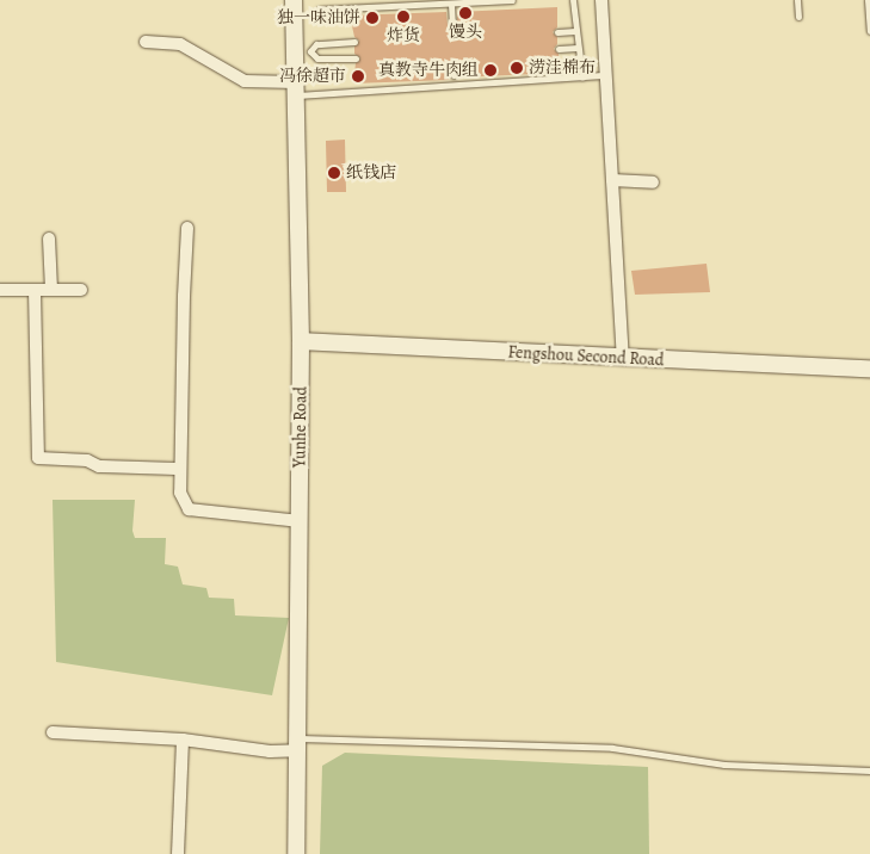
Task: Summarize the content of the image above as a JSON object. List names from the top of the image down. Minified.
{"streets":{"street":["Fengshou Second Road","Yunhe Road"]},"crossings":[["Fengshou Second Road","Yunhe Road"]],"places":["馒头","炸货","独一味油饼","涝洼棉布","真教寺牛肉组","冯徐超市","纸钱店"]}
